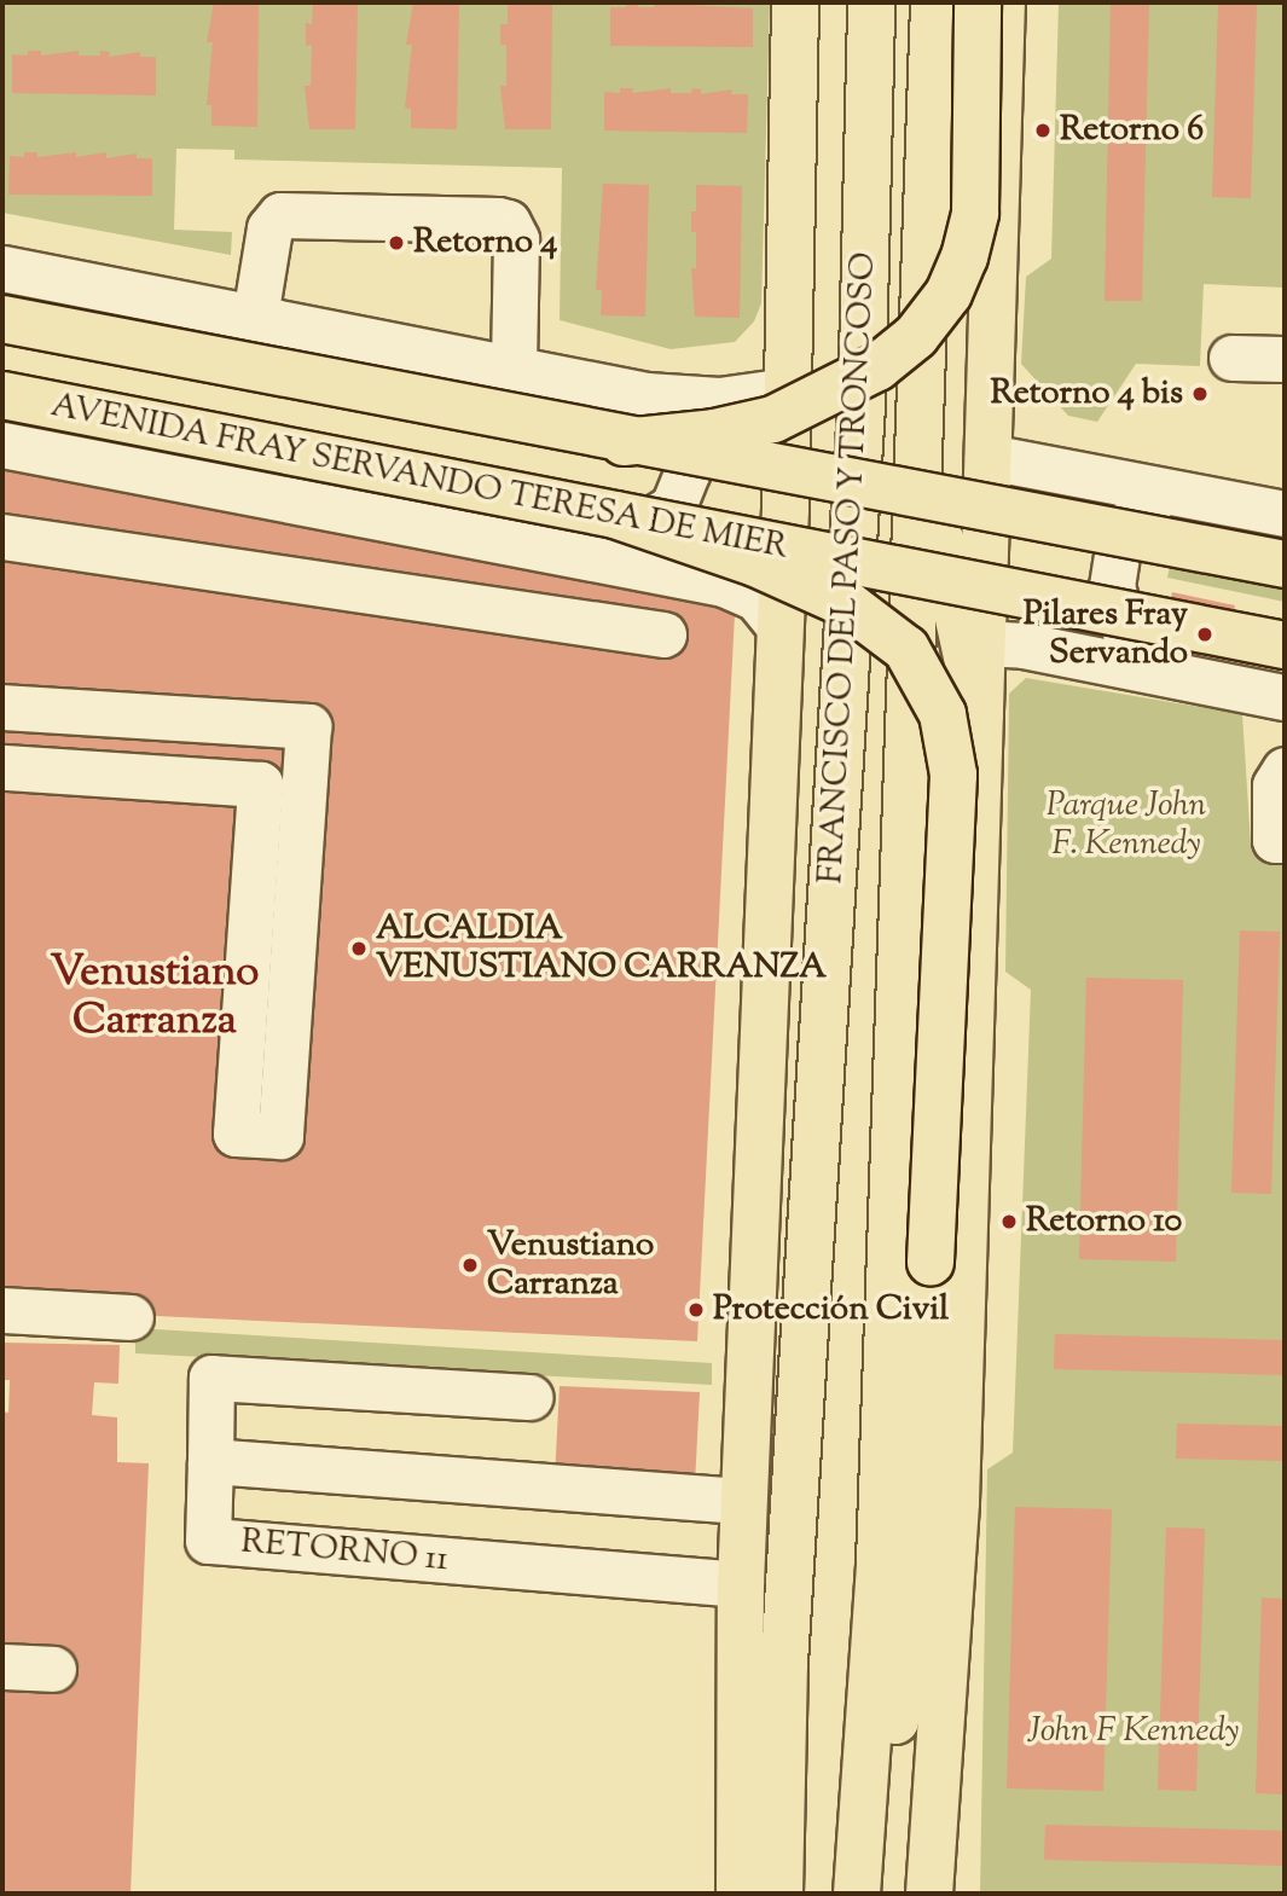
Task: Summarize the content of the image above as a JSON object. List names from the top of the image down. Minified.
{"streets":{"main road":["AVENIDA FRAY SERVANDO TERESA DE MIER","FRANCISCO DEL PASO Y TRONCOSO"],"street":["RETORNO 11"]},"crossings":[["AVENIDA FRAY SERVANDO TERESA DE MIER","FRANCISCO DEL PASO Y TRONCOSO"],["FRANCISCO DEL PASO Y TRONCOSO","RETORNO 11"]],"districts":["Venustiano Carranza"],"parks":["Parque John F. Kennedy","John F Kennedy"],"places":["Retorno 6","Retorno 4","Retorno 4 bis","Pilares Fray Servando","ALCALDIA VENUSTIANO CARRANZA","Retorno 10","Venustiano Carranza","Protección Civil"]}
